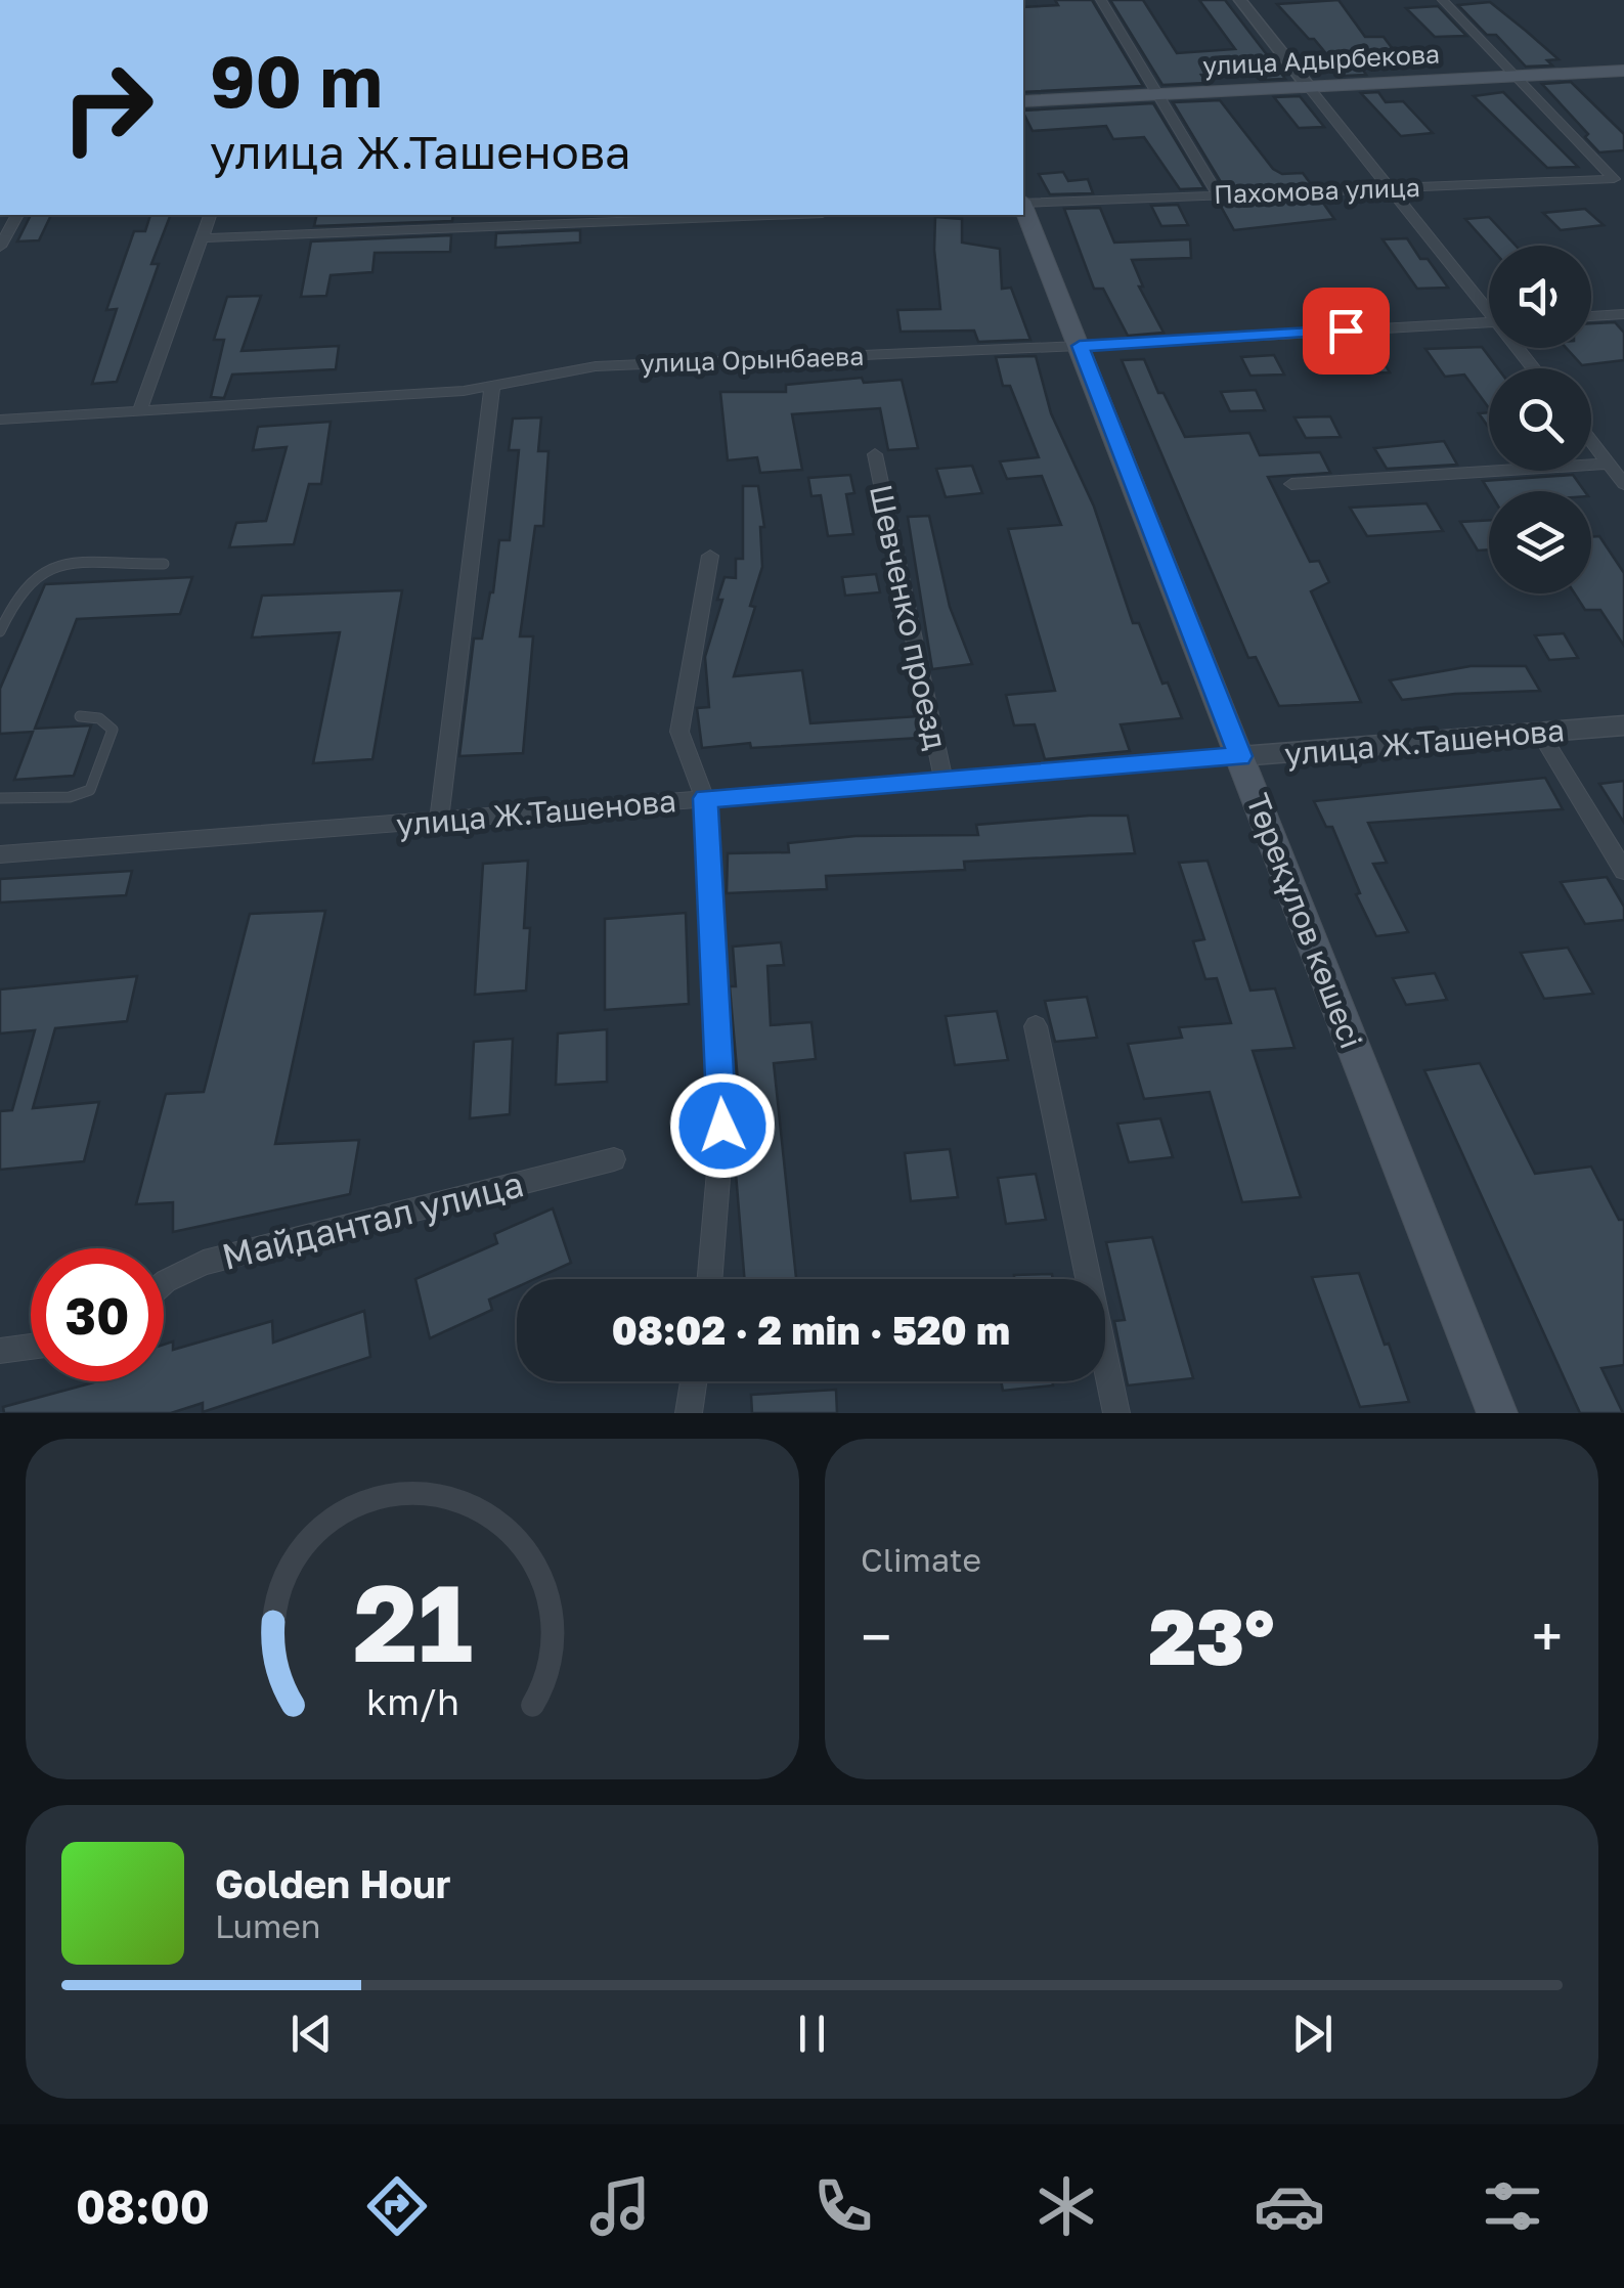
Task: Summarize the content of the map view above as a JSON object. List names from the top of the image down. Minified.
{"streets":{"main road":["улица Адырбекова","Төреқұлов көшесі"],"street":["Пахомова улица","улица Орынбаева","Шевченко проезд","улица Ж.Ташенова","Майдантал улица"]},"crossings":[["улица Адырбекова","Пахомова улица"],["улица Орынбаева","Төреқұлов көшесі"],["Шевченко проезд","улица Ж.Ташенова"],["улица Ж.Ташенова","Төреқұлов көшесі"]],"page":{"turn":["90 m","улица Ж.Ташенова"],"limit":"30","trip":"08:02 · 2 min · 520 m","tile":"Climate","heat":["−","23°","+"],"song":["Golden Hour","Lumen"],"tabs":"08:00","gauge":["21","km/h"]}}
